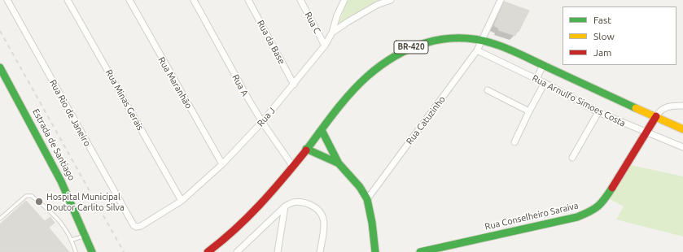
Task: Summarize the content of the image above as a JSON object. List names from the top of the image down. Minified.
{"streets":{"street":["Rua C","Rua da Base","BR-420","Rua Maranhão","Rua A","Rua Minas Gerais","Rua Arnulfo Simoes Costa","Rua Rio de Janeiro","Rua J","Rua Catuzinho","Estrada de Santiago","Rua Conselheiro Saraiva"]},"crossings":[["Rua C","Rua J"],["Rua da Base","Rua J"],["BR-420","Rua A"],["BR-420","Rua Catuzinho"],["BR-420","Rua Conselheiro Saraiva"],["Rua Maranhão","Rua J"],["Rua A","Rua J"],["Rua Minas Gerais","Rua J"],["Rua Arnulfo Simoes Costa","Rua Catuzinho"],["Rua Arnulfo Simoes Costa","Rua Conselheiro Saraiva"],["Rua Rio de Janeiro","Rua J"]],"places":["Hospital Municipal Doutor Carlito Silva"],"legend":["Fast","Slow","Jam"]}
